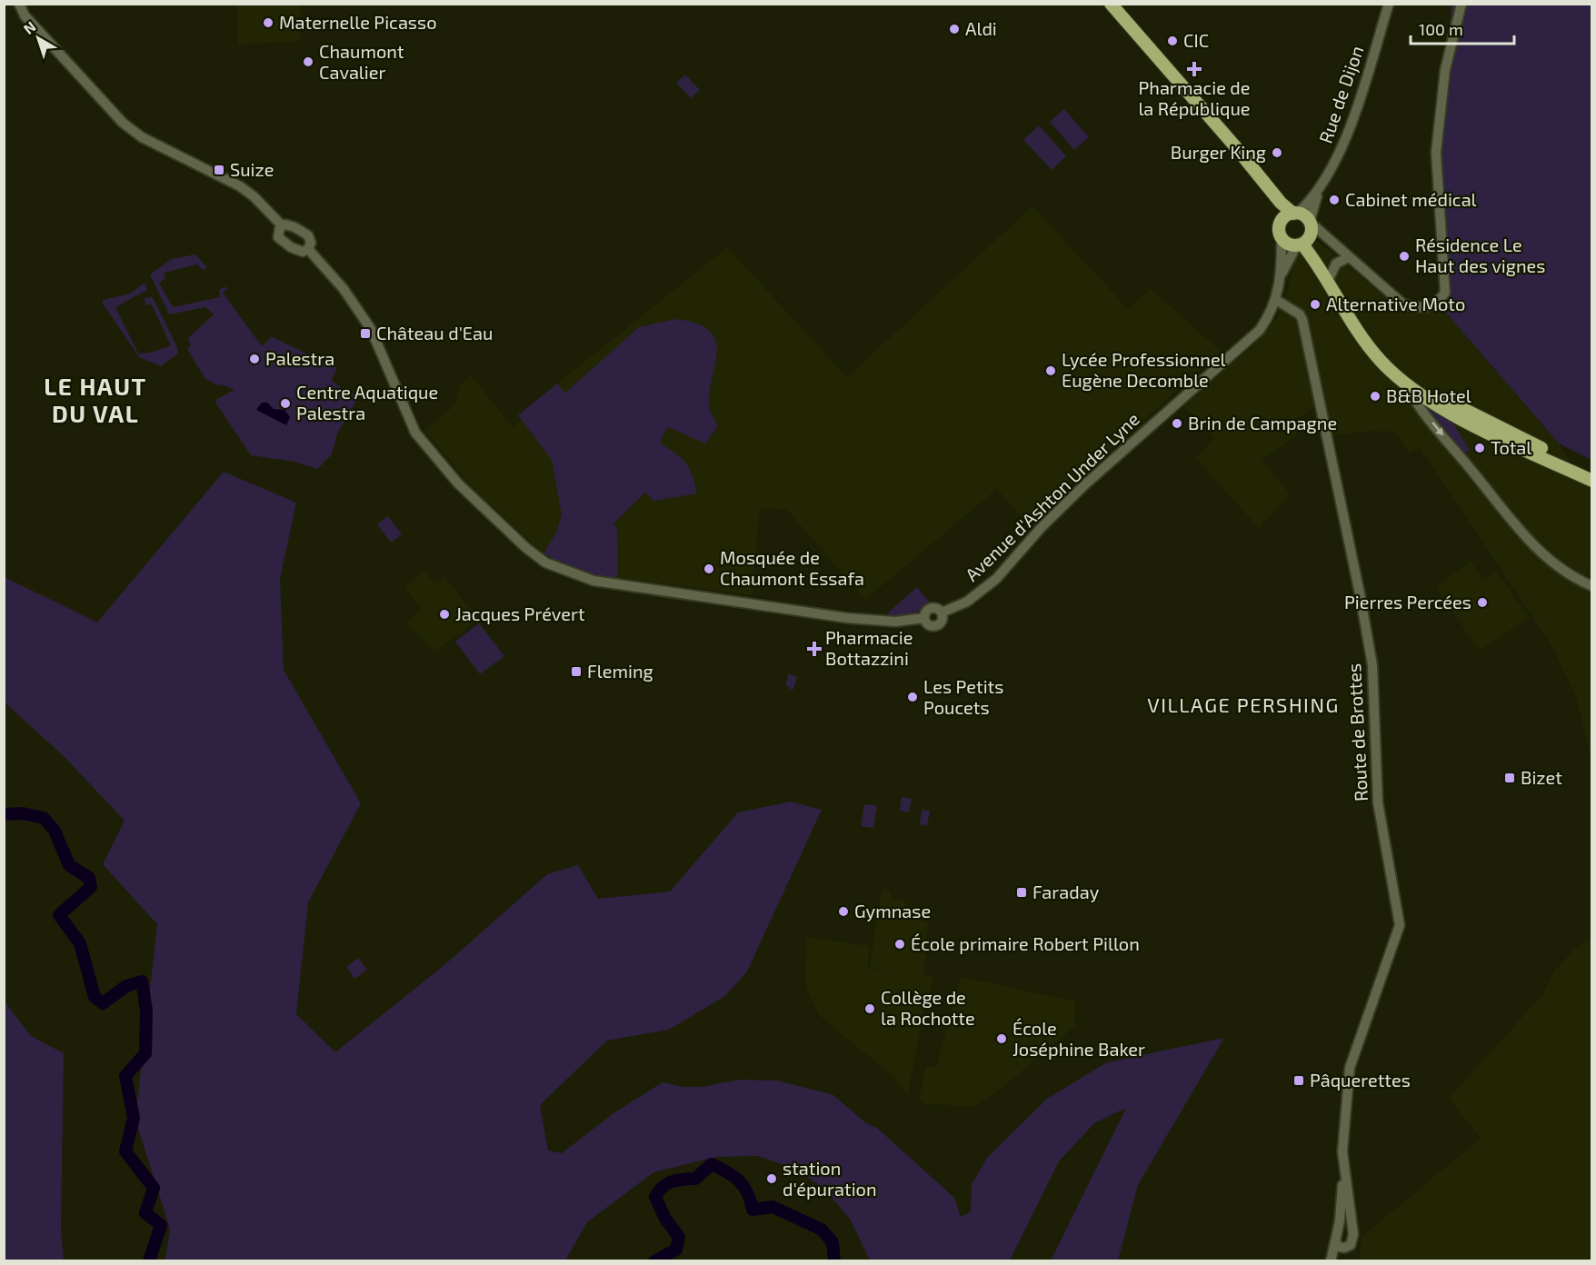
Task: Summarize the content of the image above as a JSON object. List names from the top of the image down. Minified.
{"streets":{"street":["Rue de Dijon","Avenue d'Ashton Under Lyne","Route de Brottes"]},"crossings":[["Rue de Dijon","Avenue d'Ashton Under Lyne"],["Avenue d'Ashton Under Lyne","Route de Brottes"]],"districts":["LE HAUT DU VAL","VILLAGE PERSHING"],"places":{"other":["Maternelle Picasso","Aldi","CIC","Chaumont Cavalier","Burger King","Cabinet médical","Résidence Le Haut des vignes","Alternative Moto","Palestra","Lycée Professionnel Eugène Decomble","B&B Hotel","Centre Aquatique Palestra","Brin de Campagne","Total","Mosquée de Chaumont Essafa","Pierres Percées","Jacques Prévert","Les Petits Poucets","Gymnase","École primaire Robert Pillon","Collège de la Rochotte","École Joséphine Baker","station d'épuration"],"health":["Pharmacie de la République","Pharmacie Bottazzini"],"transit":["Suize","Château d'Eau","Fleming","Bizet","Faraday","Pâquerettes"]},"scale_bar":"100 m","north":"top left"}
